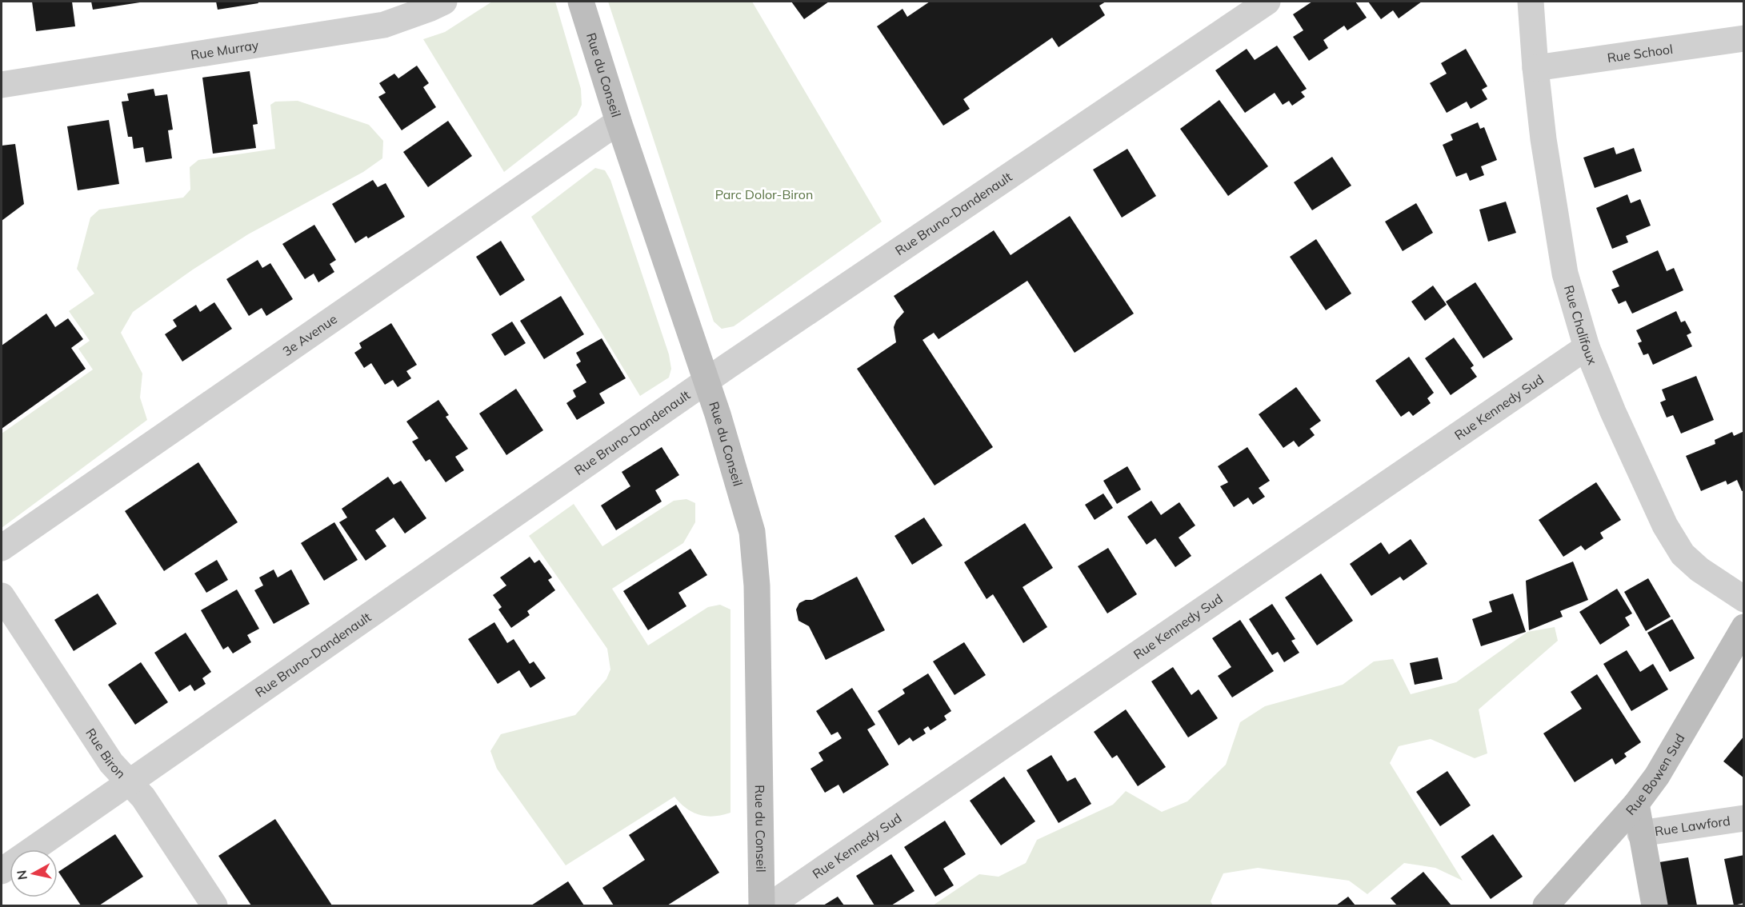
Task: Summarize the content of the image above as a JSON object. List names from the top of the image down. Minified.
{"streets":{"street":["Rue Murray","Rue School","Rue du Conseil","Rue Bruno-Dandenault","Rue Chalifoux","3e Avenue","Rue Kennedy Sud","Rue Biron","Rue Bowen Sud","Rue Lawford"]},"crossings":[["Rue School","Rue Chalifoux"],["Rue du Conseil","Rue Bruno-Dandenault"],["Rue du Conseil","3e Avenue"],["Rue Bruno-Dandenault","Rue Biron"],["Rue Chalifoux","Rue Kennedy Sud"]],"parks":["Parc Dolor-Biron"],"north":"left"}
